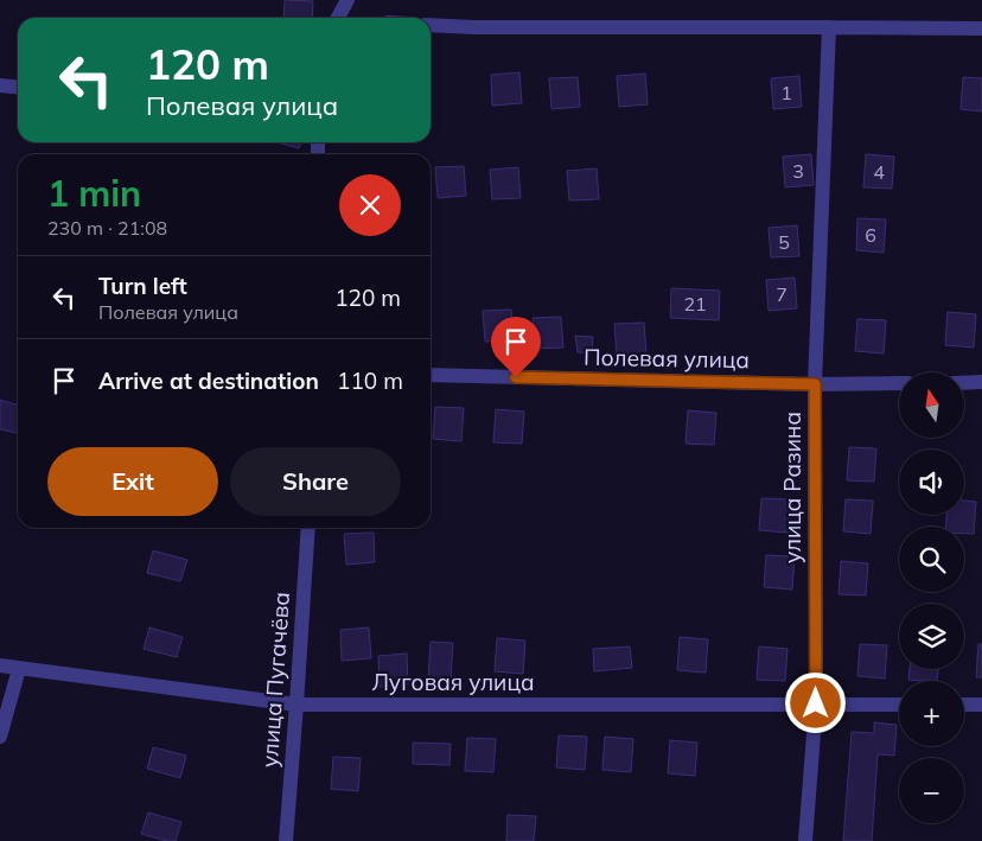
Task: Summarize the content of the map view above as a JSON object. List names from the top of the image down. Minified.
{"streets":{"street":["Полевая улица","улица Разина","улица Пугачёва","Луговая улица"]},"crossings":[["Полевая улица","улица Разина"],["улица Разина","Луговая улица"],["улица Пугачёва","Луговая улица"]],"house_numbers":["1","3","4","6","5","7","21"],"north":"top","page":{"turn":["120 m","Полевая улица"],"heading":["1 min","230 m · 21:08"],"list":[{"name":"Turn left","note":"Полевая улица","value":"120 m"},{"name":"Arrive at destination","value":"110 m"}],"map_buttons":["+","−"],"buttons":["Exit","Share"]}}
